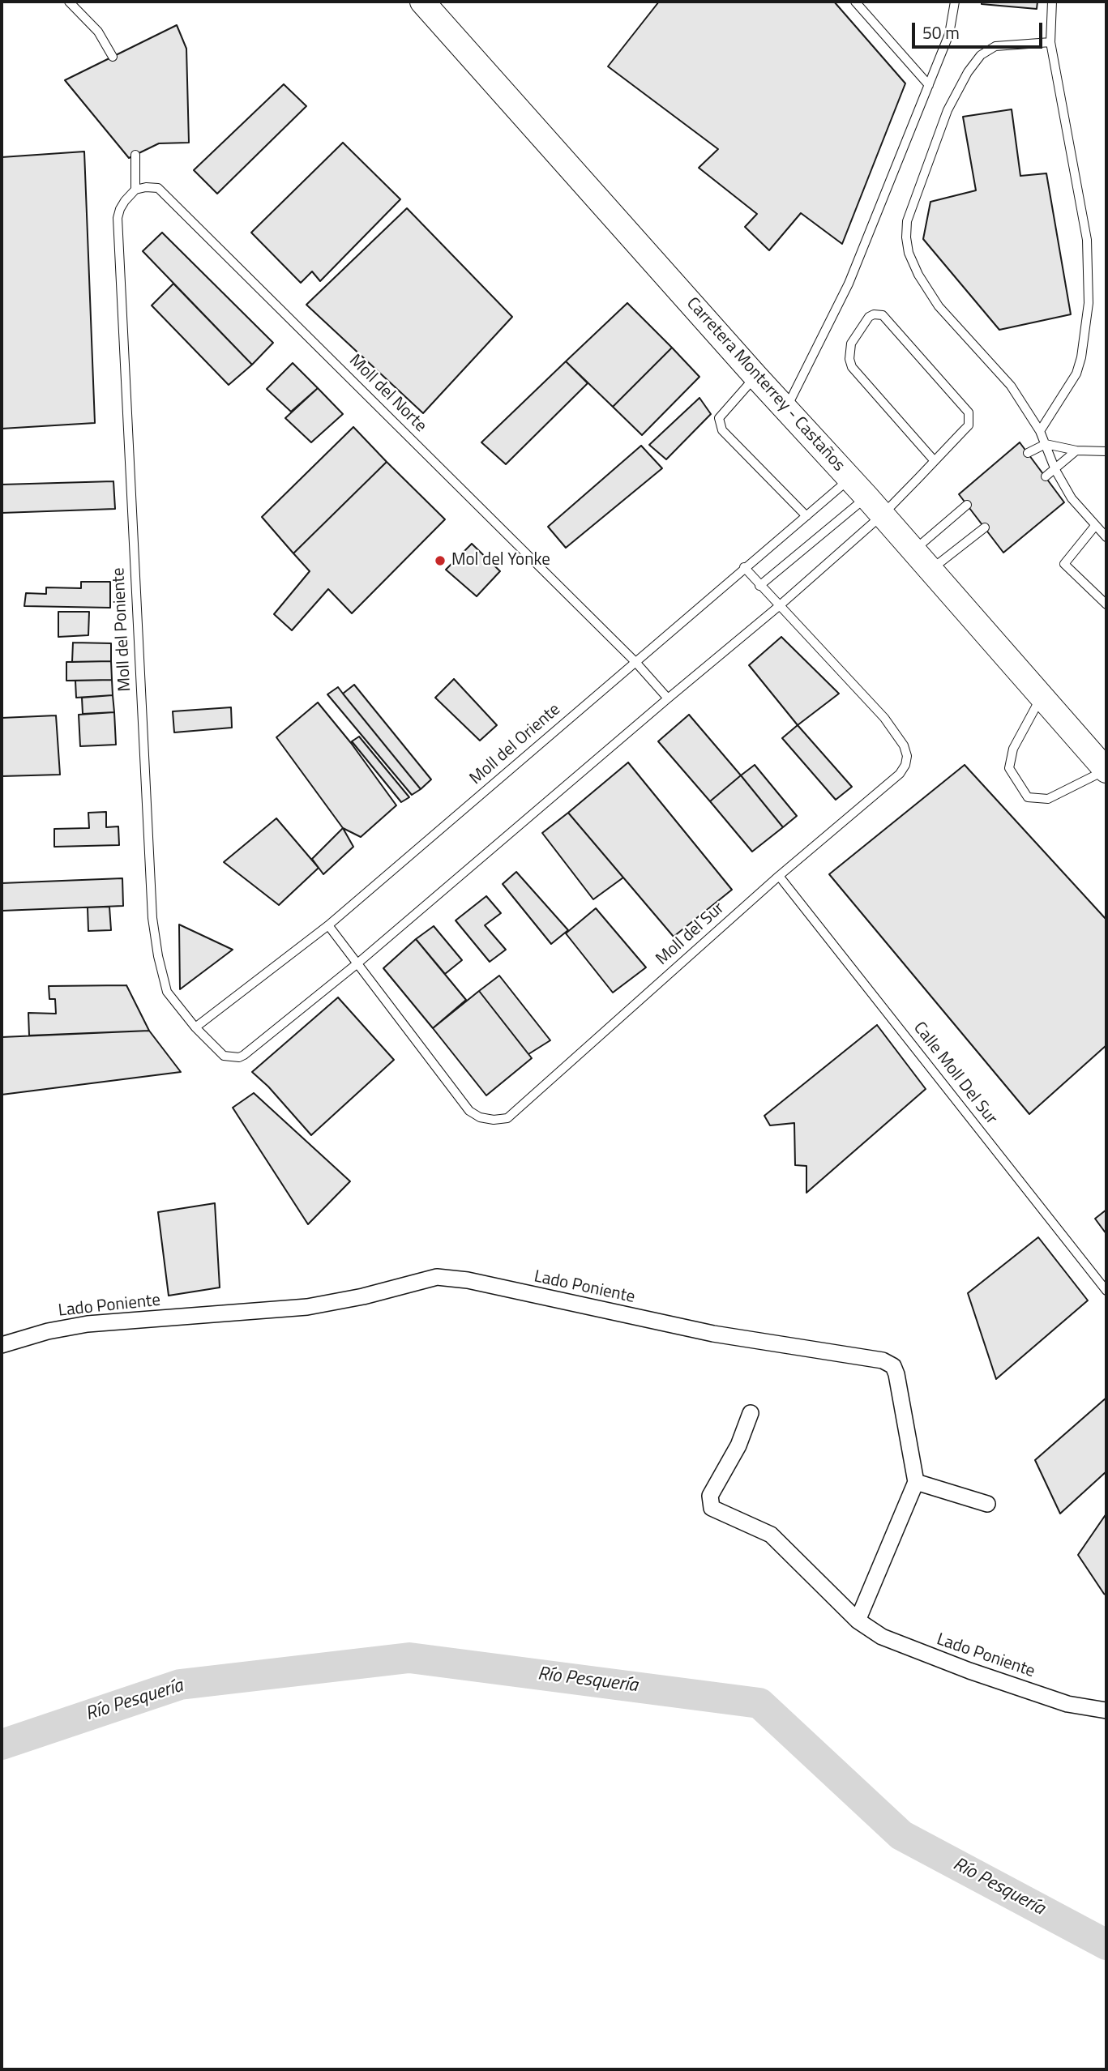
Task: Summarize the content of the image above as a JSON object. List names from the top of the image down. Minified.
{"streets":{"main road":["Carretera Monterrey - Castaños"],"street":["Lado Poniente"],"lane":["Moll del Norte","Moll del Poniente","Moll del Oriente","Moll del Sur","Calle Moll Del Sur"]},"crossings":[["Carretera Monterrey - Castaños","Moll del Poniente"],["Carretera Monterrey - Castaños","Moll del Oriente"],["Moll del Norte","Moll del Poniente"],["Moll del Norte","Moll del Oriente"],["Moll del Poniente","Moll del Oriente"],["Moll del Poniente","Moll del Sur"],["Moll del Oriente","Moll del Sur"],["Moll del Sur","Calle Moll Del Sur"]],"water":["Río Pesquería"],"places":["Mol del Yonke"],"scale_bar":"50 m"}
